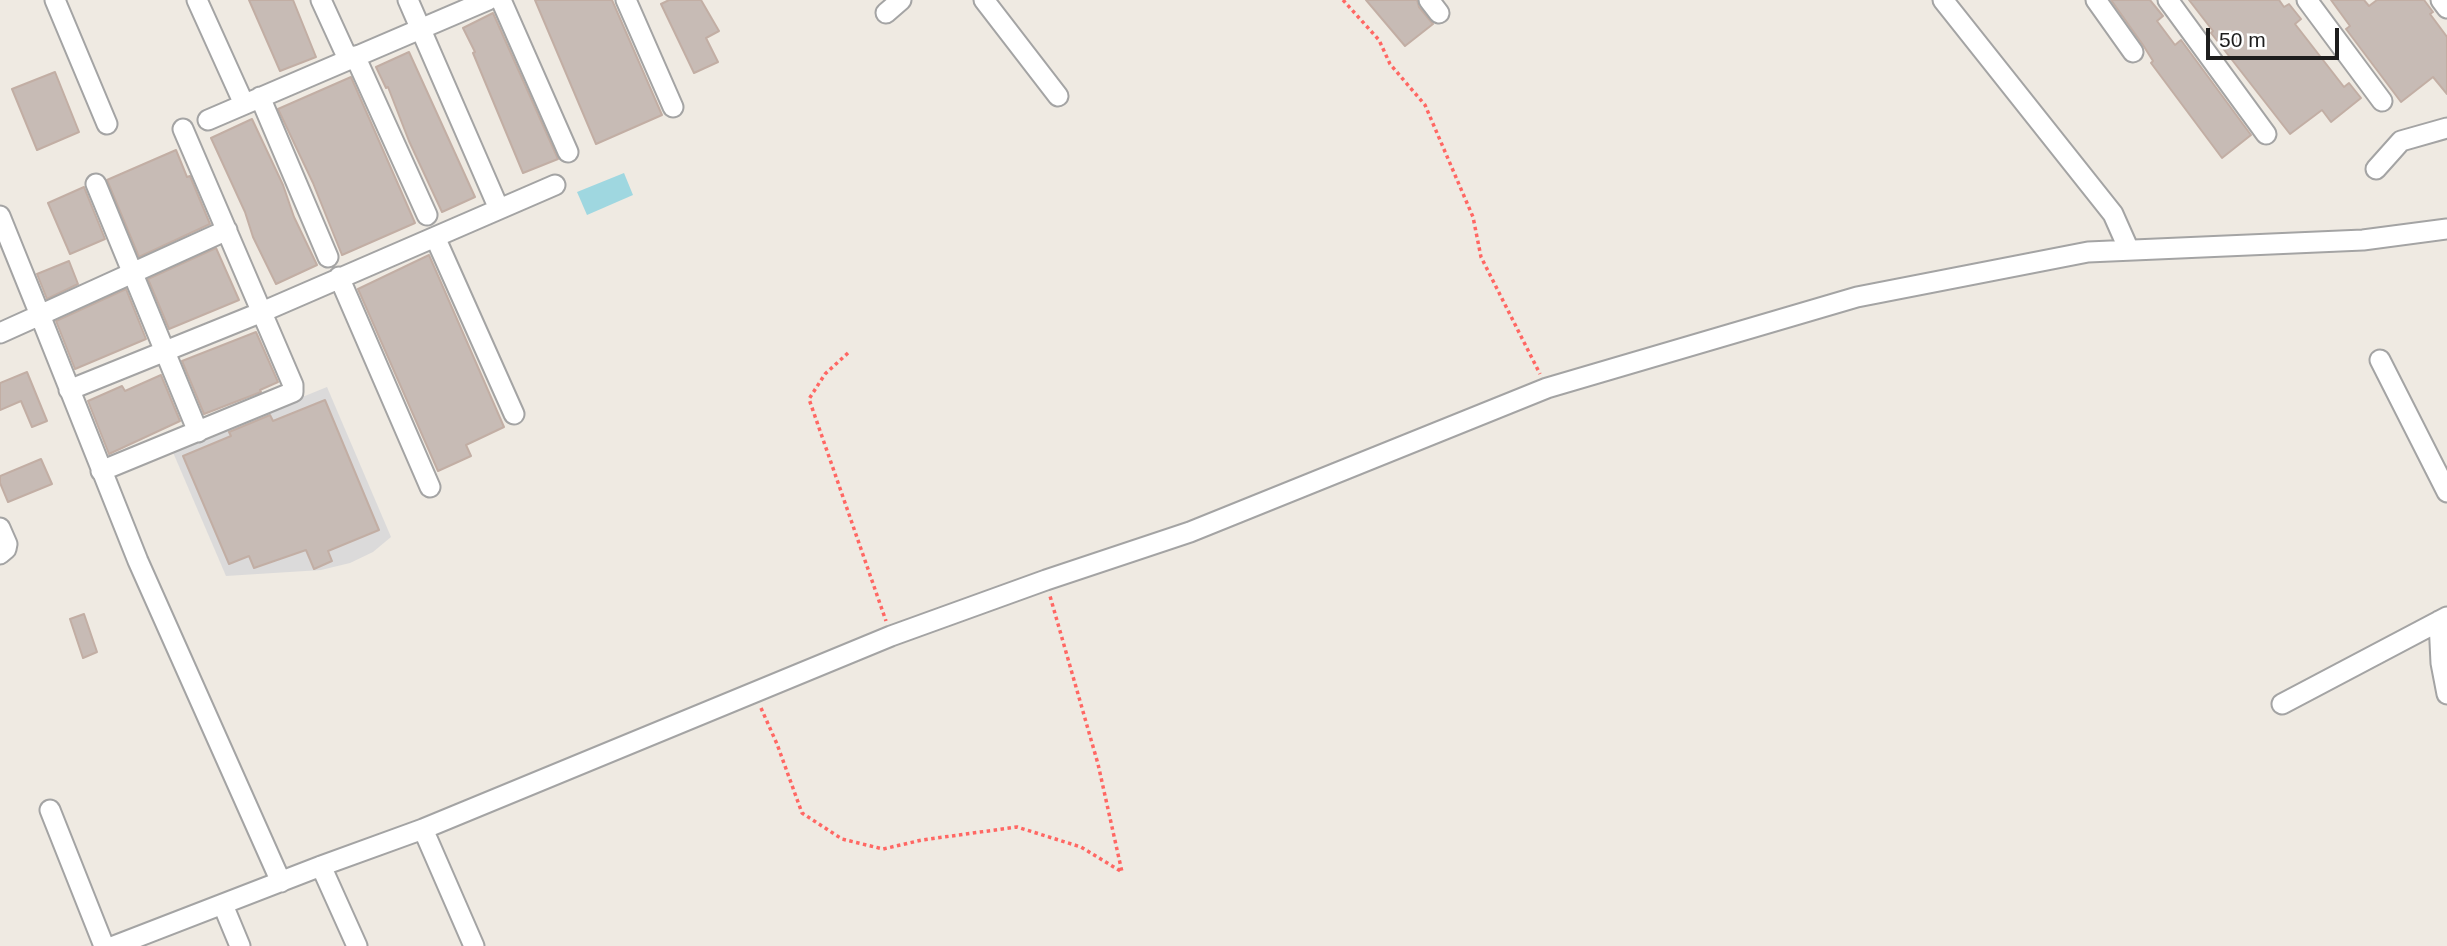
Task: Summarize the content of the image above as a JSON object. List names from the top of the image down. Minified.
{"scale_bar":"50 m"}
